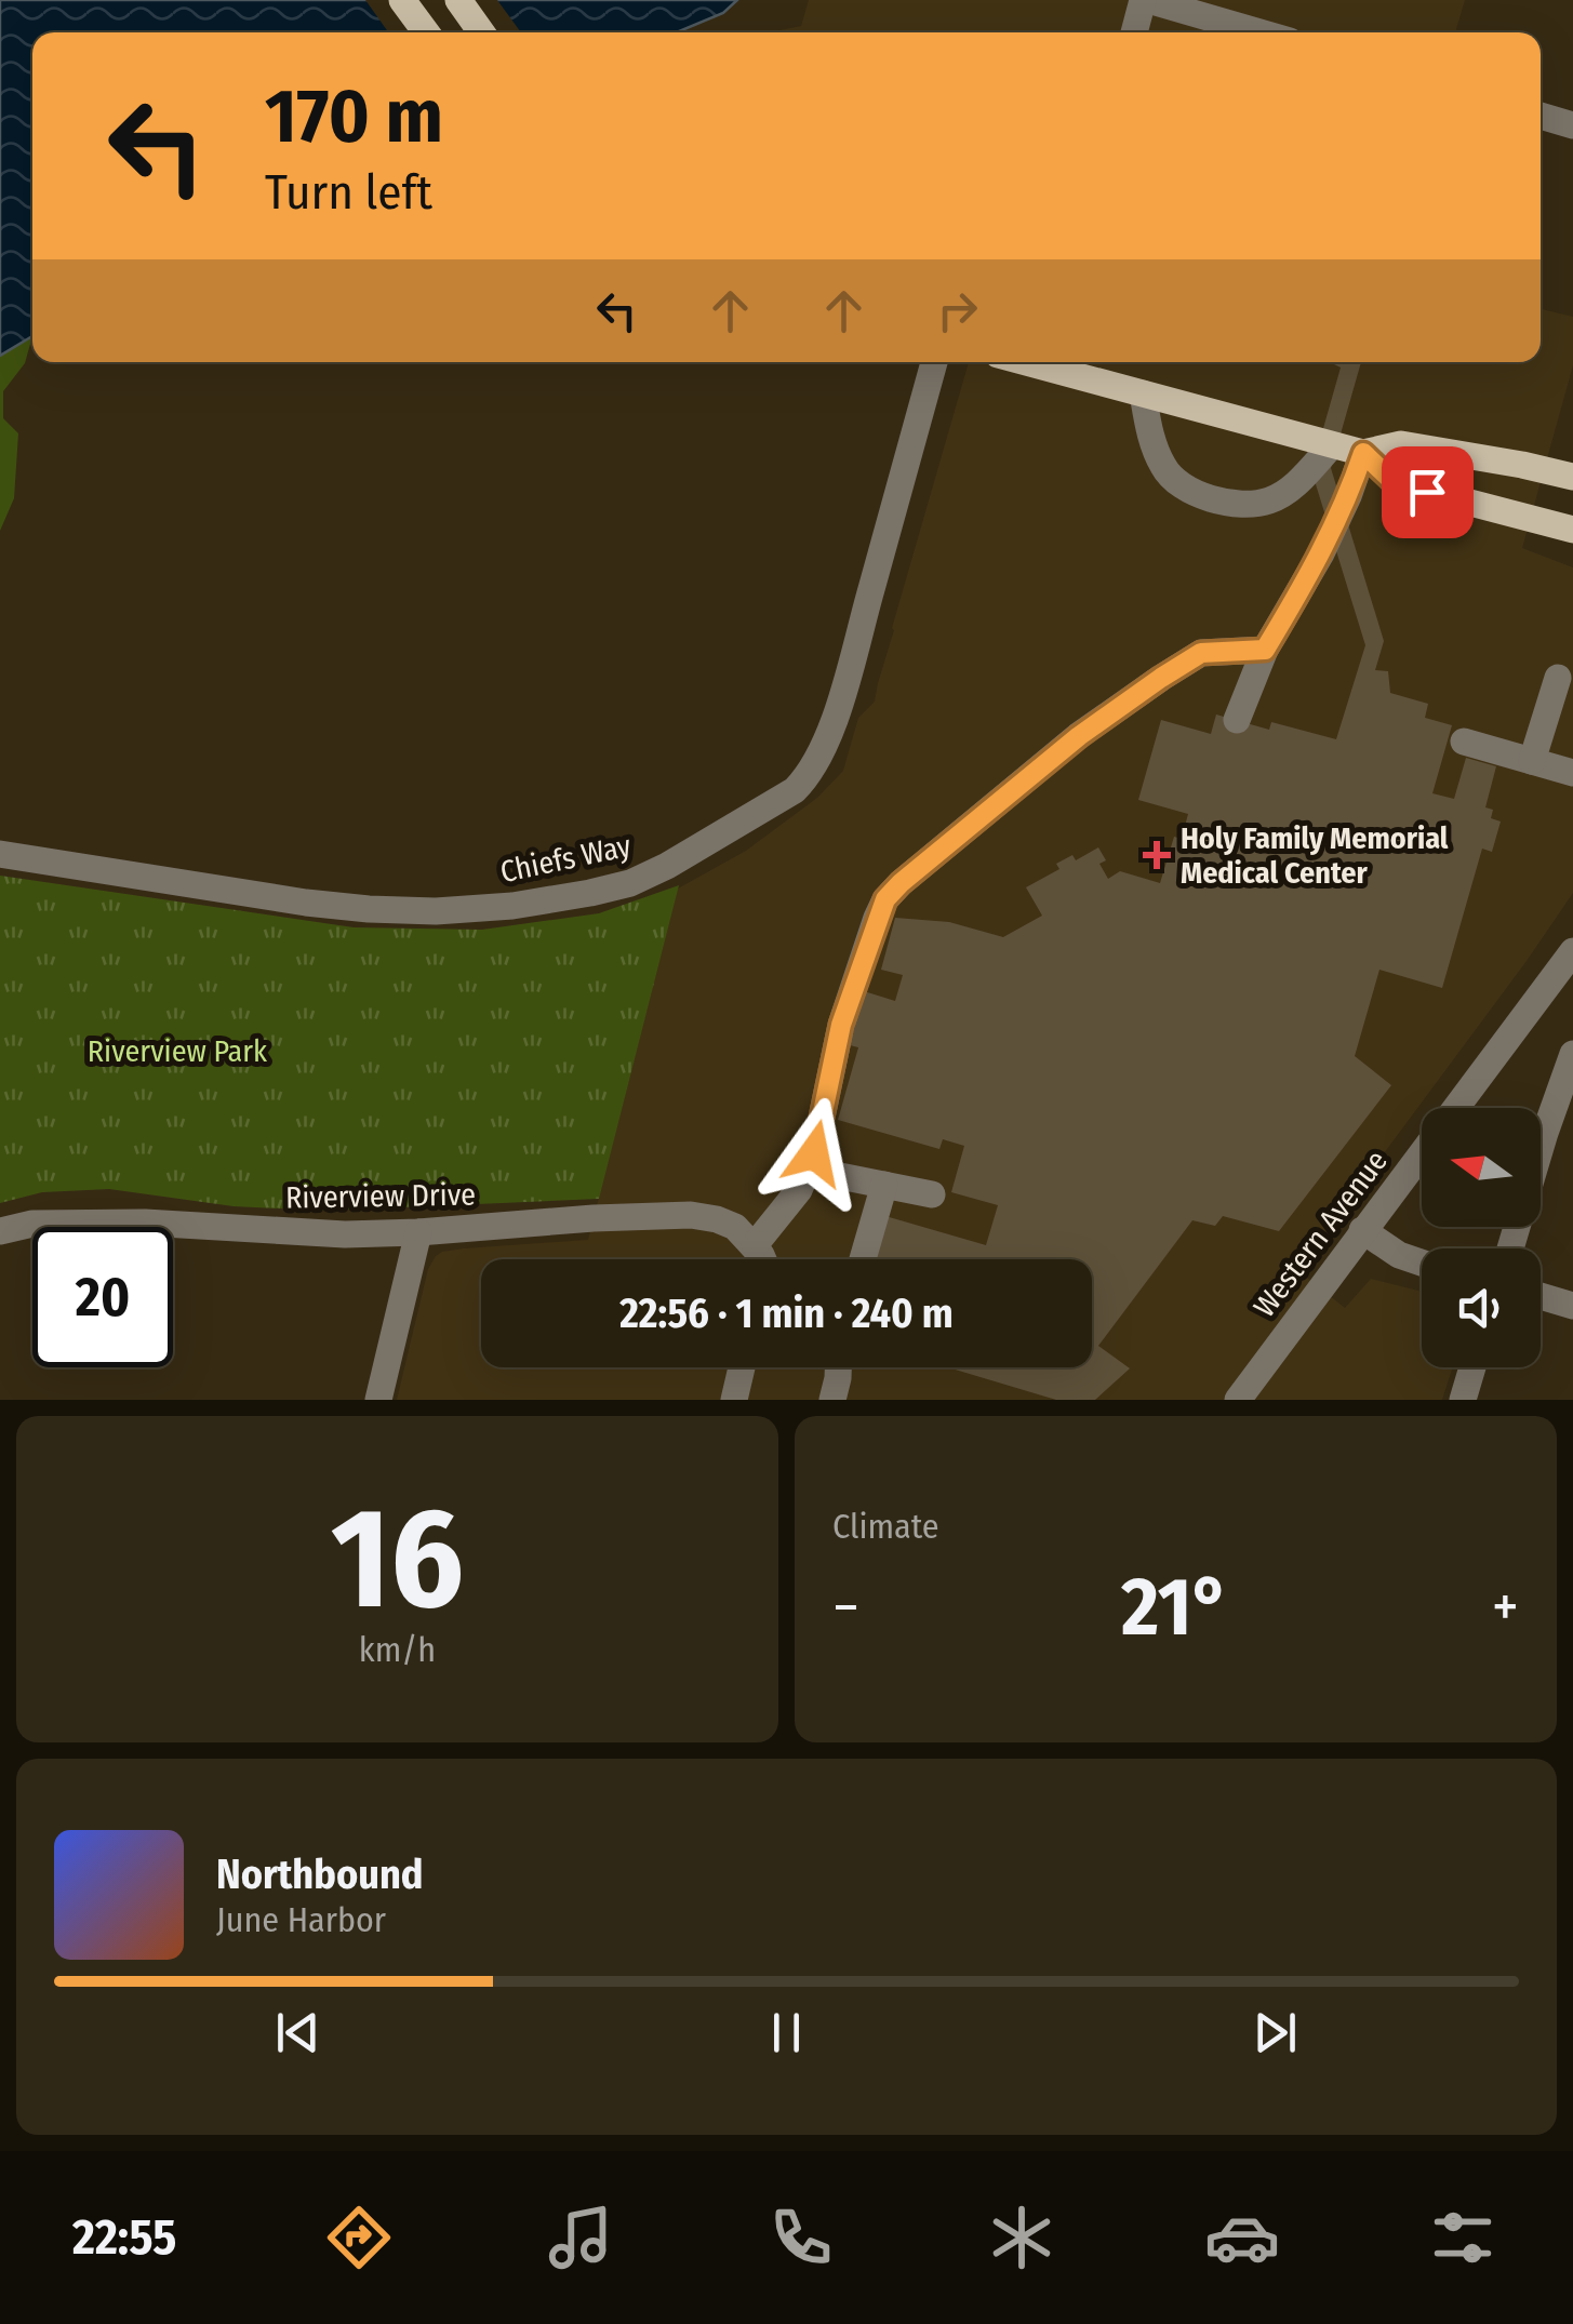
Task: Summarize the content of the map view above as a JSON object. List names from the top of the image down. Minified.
{"streets":{"street":["Chiefs Way","Riverview Drive","Western Avenue"]},"parks":["Riverview Park"],"places":{"health":["Holy Family Memorial Medical Center"]},"north":"left","page":{"turn":["170 m","Turn left"],"limit":"20","trip":"22:56 · 1 min · 240 m","tile":[["16","km/h"],"Climate"],"heat":["−","21°","+"],"song":["Northbound","June Harbor"],"tabs":"22:55"}}
